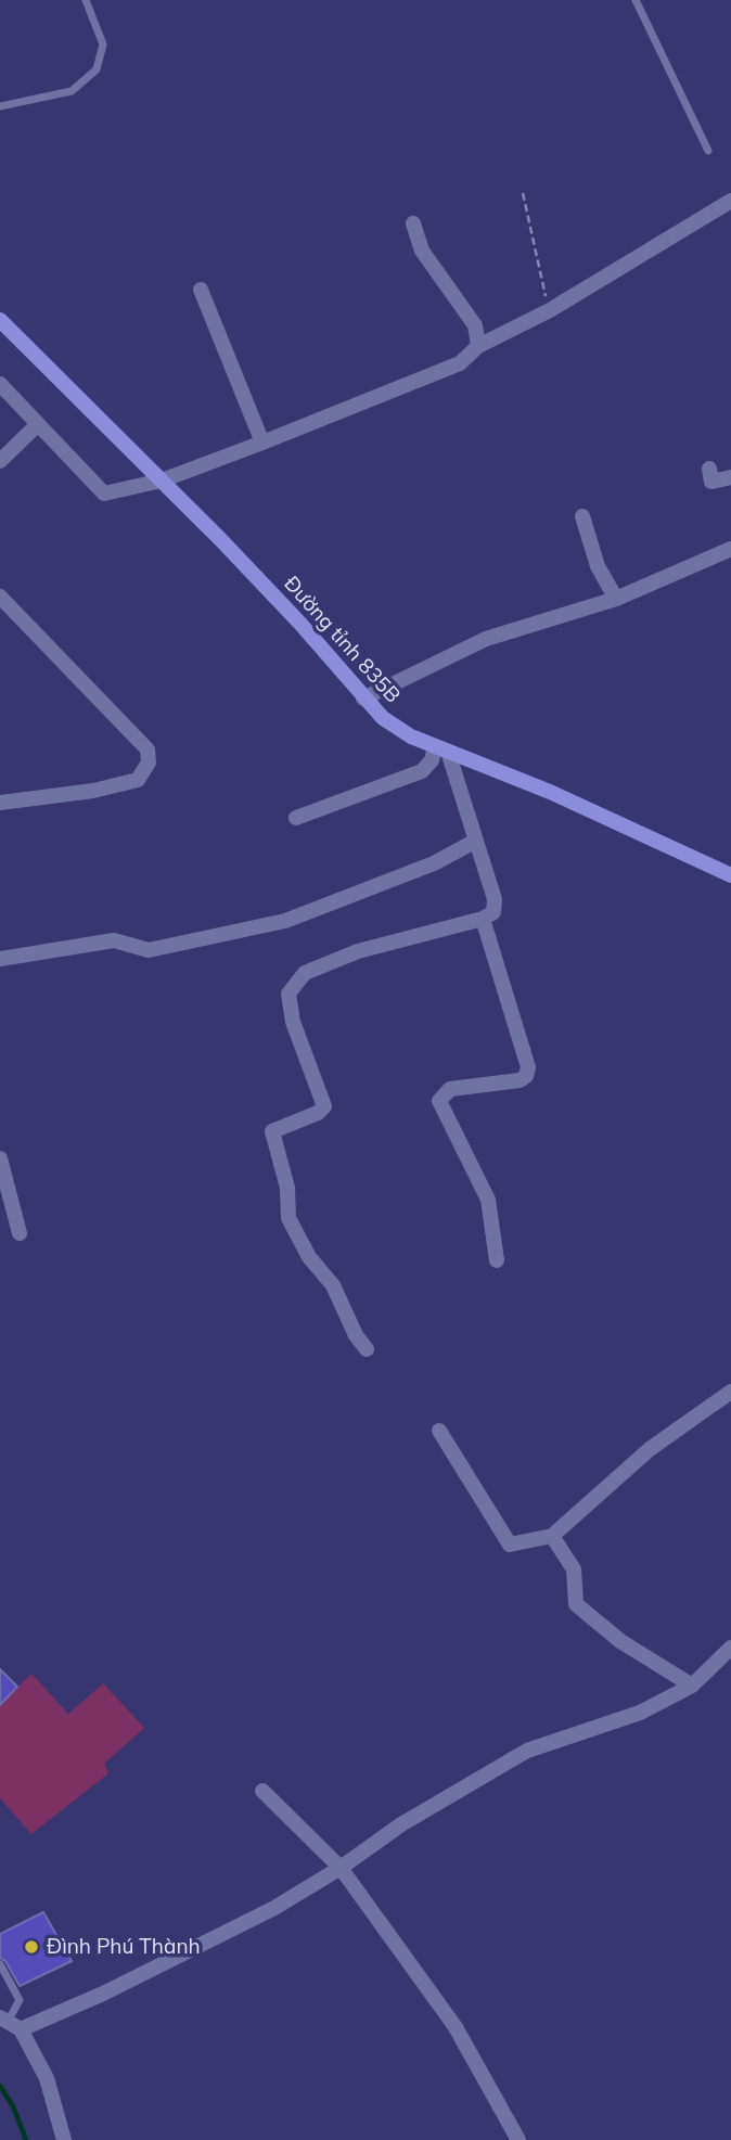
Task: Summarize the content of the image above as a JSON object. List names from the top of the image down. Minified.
{"streets":{"main road":["Đường tỉnh 835B"]},"places":["Đình Phú Thành"]}
